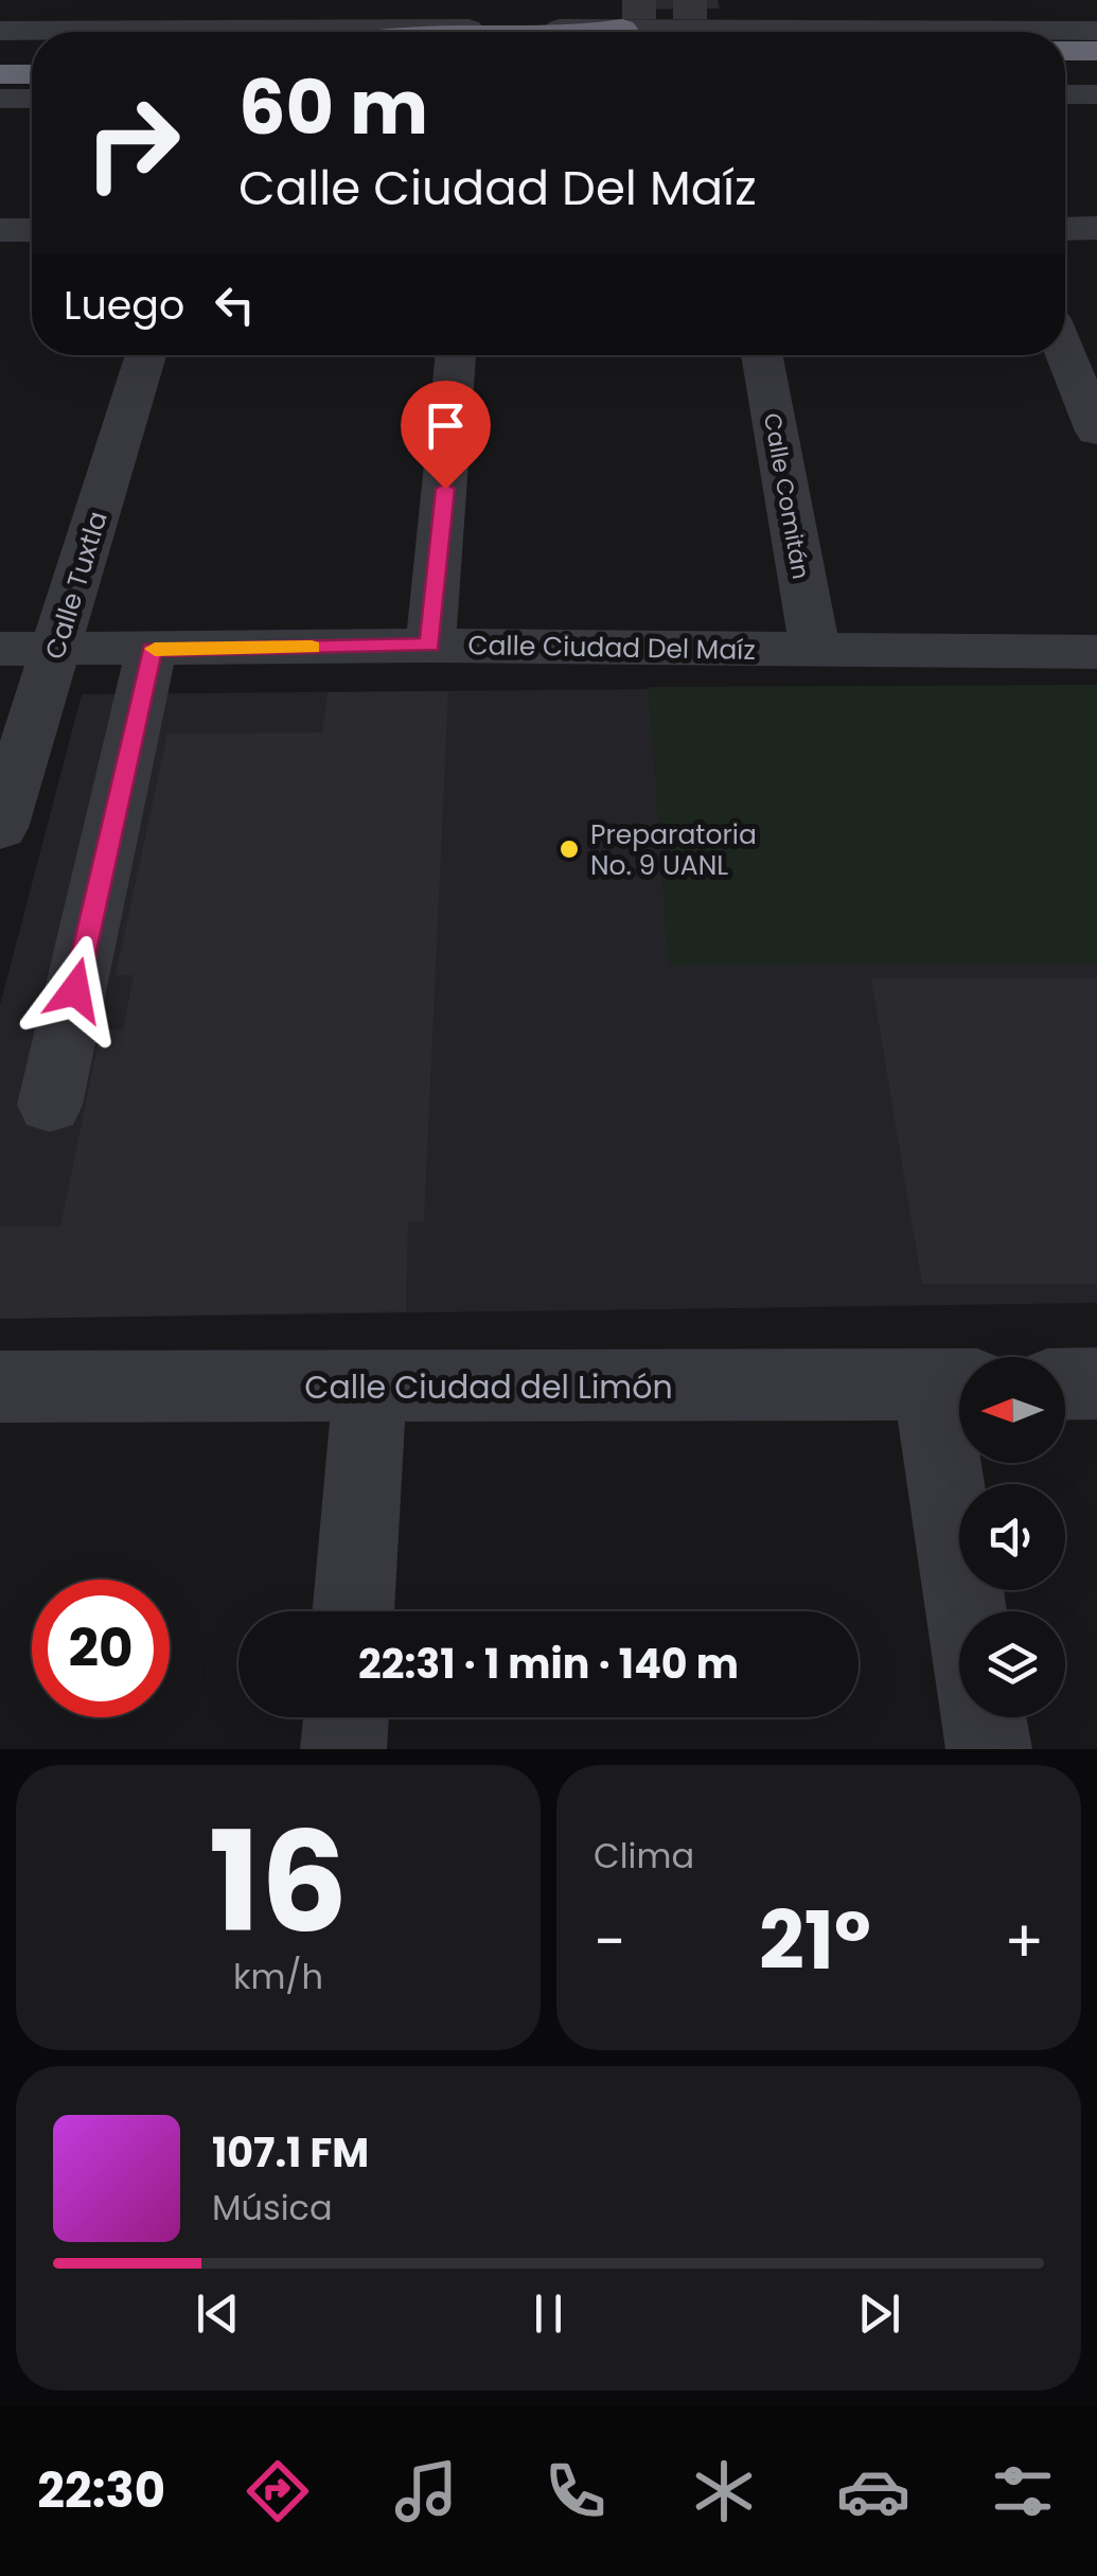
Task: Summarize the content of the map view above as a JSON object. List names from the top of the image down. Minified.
{"streets":{"street":["Calle Comitán","Calle Tuxtla","Calle Ciudad Del Maíz","Calle Ciudad del Limón"]},"crossings":[["Calle Comitán","Calle Ciudad Del Maíz"],["Calle Tuxtla","Calle Ciudad Del Maíz"]],"places":["Preparatoria No. 9 UANL"],"north":"left","page":{"turn":["60 m","Calle Ciudad Del Maíz"],"then":"Luego","limit":"20","trip":"22:31 · 1 min · 140 m","tile":[["16","km/h"],"Clima"],"heat":["−","21°","+"],"song":["107.1 FM","Música"],"tabs":"22:30"}}
